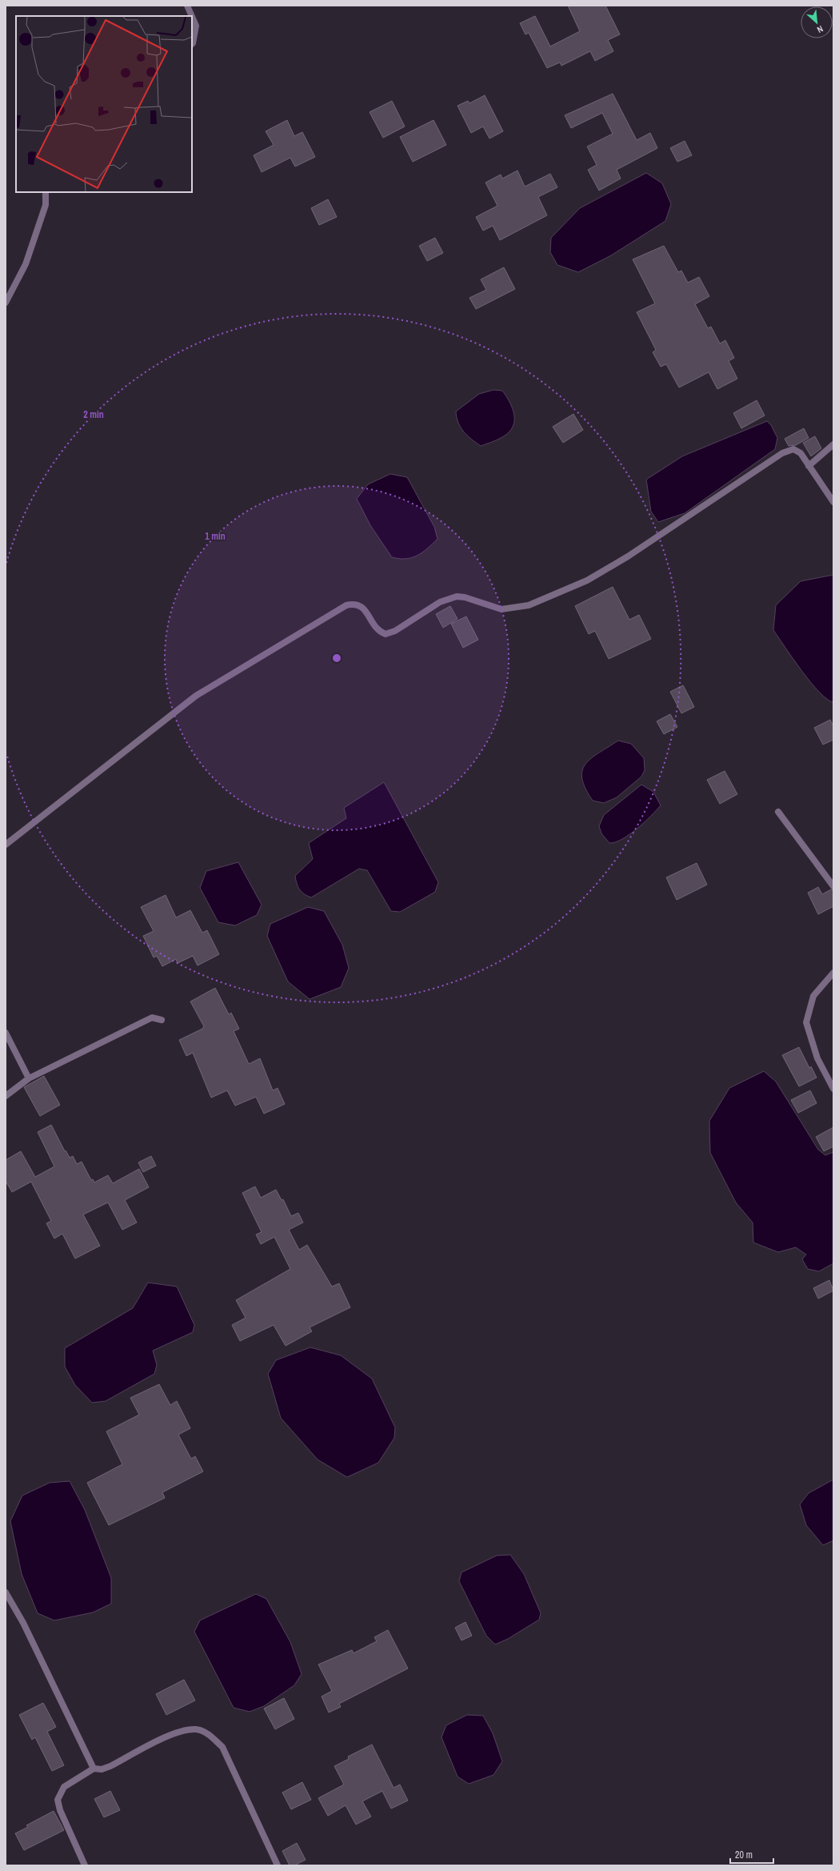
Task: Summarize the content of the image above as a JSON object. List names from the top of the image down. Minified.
{"scale_bar":"20 m","north":"bottom right","rings":["2 min","1 min"]}
